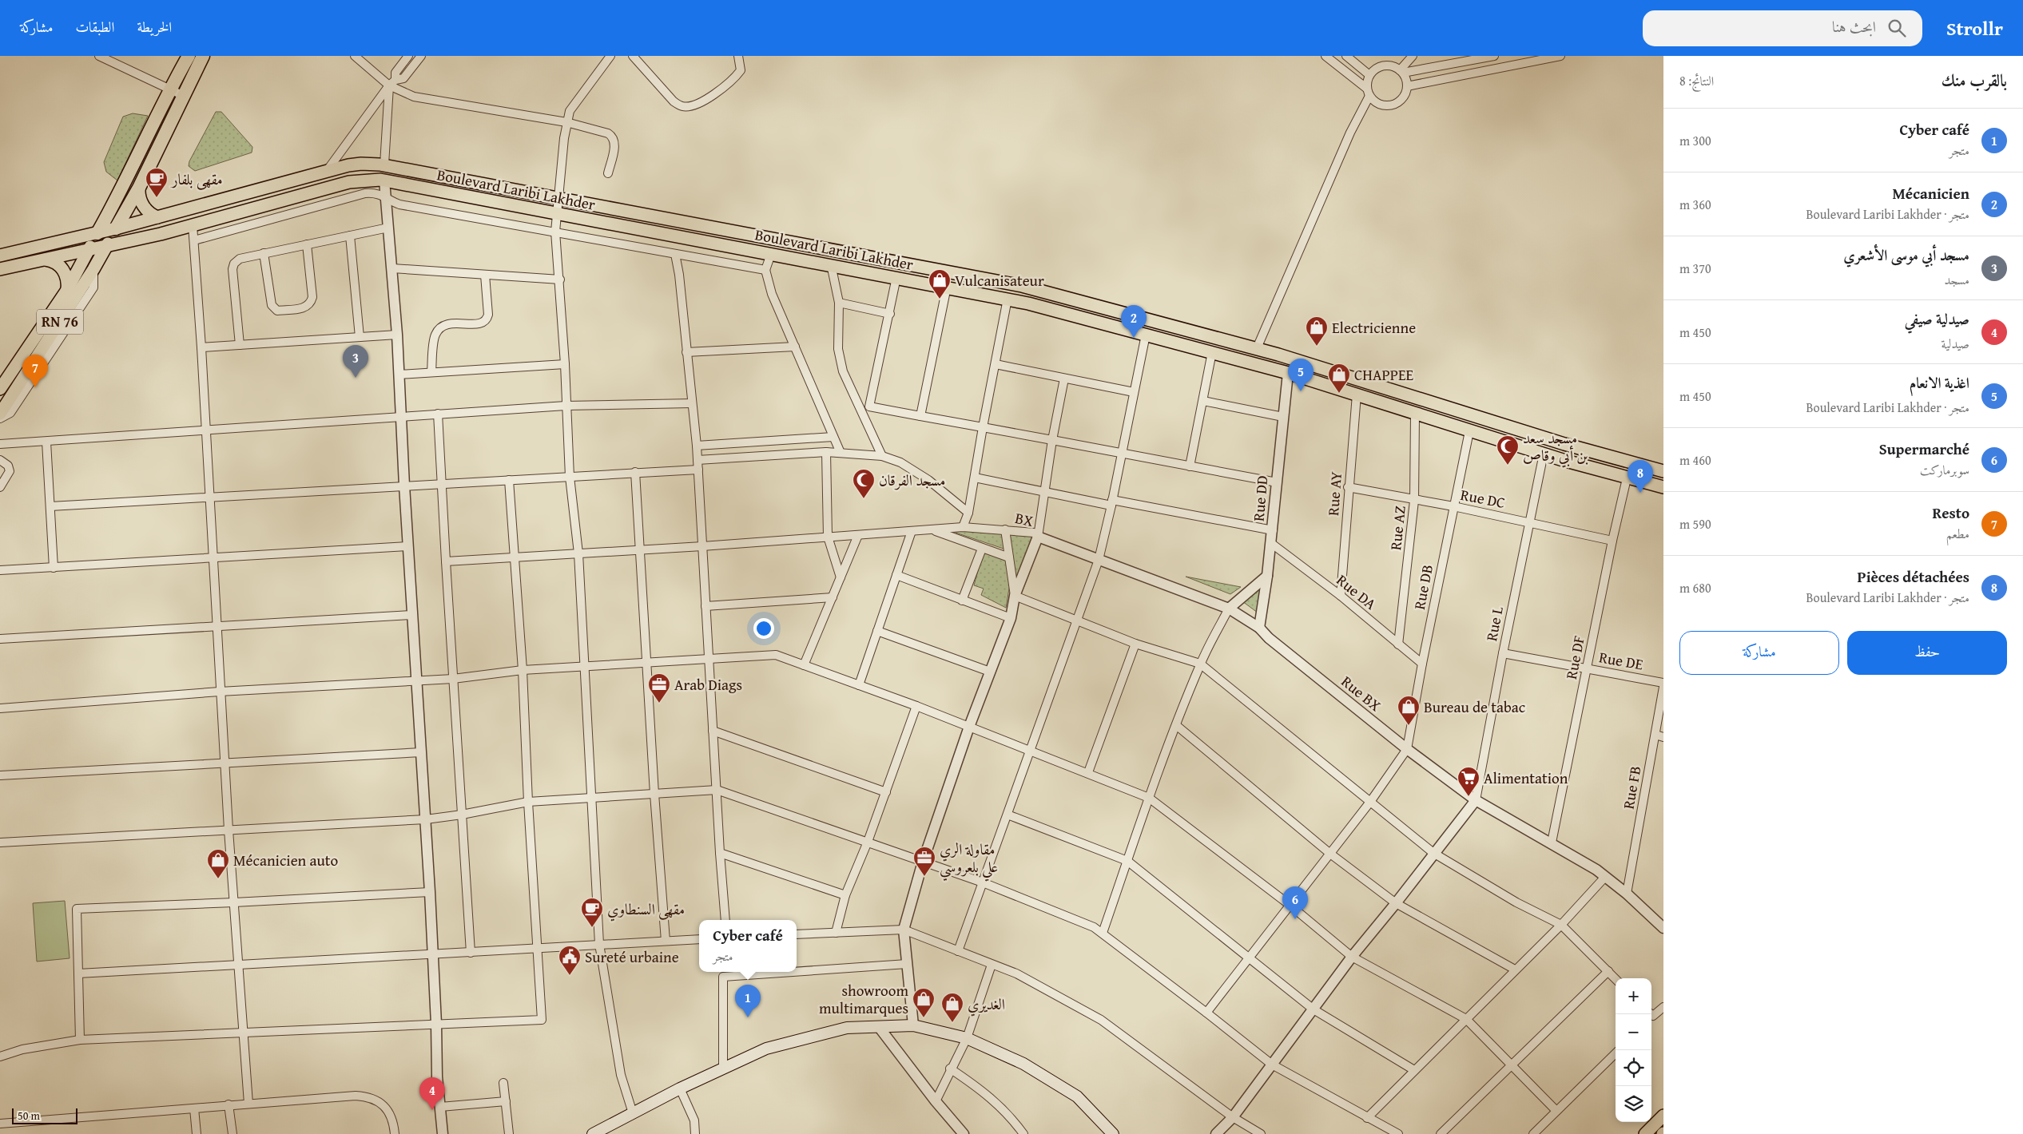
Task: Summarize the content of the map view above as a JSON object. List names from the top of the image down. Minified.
{"streets":{"highway":["RN 76"],"main road":["Boulevard Laribi Lakhder"],"street":["Rue AY","Rue DD","Rue DC","BX","Rue AZ","Rue DB","Rue DA","Rue L","Rue DF","Rue DE","Rue BX","Rue FB"]},"crossings":[["Boulevard Laribi Lakhder","RN 76"],["Boulevard Laribi Lakhder","Rue AY"],["Boulevard Laribi Lakhder","Rue DD"],["Boulevard Laribi Lakhder","Rue AZ"],["Boulevard Laribi Lakhder","Rue DB"],["Boulevard Laribi Lakhder","Rue L"],["Boulevard Laribi Lakhder","Rue DF"],["Rue AY","Rue DC"],["Rue AY","Rue DA"],["Rue DD","Rue DA"],["Rue DD","Rue BX"],["Rue DC","Rue AZ"],["Rue DC","Rue DB"],["Rue DC","Rue L"],["Rue DC","Rue DF"],["BX","Rue BX"],["Rue AZ","Rue DA"],["Rue DB","Rue DA"],["Rue DB","Rue BX"],["Rue L","Rue DE"],["Rue L","Rue BX"],["Rue DF","Rue DE"],["Rue DF","Rue BX"],["Rue BX","Rue FB"]],"places":{"cafe":["مقهى بلفار","مقهى السنطاوي"],"shop":["Vulcanisateur","Electricienne","CHAPPEE","Bureau de tabac","Mécanicien auto","showroom multimarques","الغديري"],"mosque":["مسجد سعد بن أبي وقاص","مسجد الفرقان"],"office":["Arab Diags","مقاولة الري علي بلعروسي"],"supermarket":["Alimentation"],"public building":["Sureté urbaine"]},"scale_bar":"50 m","page":{"header":"Strollr","search":"ابحث هنا","nav":["الخريطة","الطبقات","مشاركة"],"heading":["بالقرب منك","النتائج: 8"],"list":[{"mark":"1","name":"Cyber café","note":"متجر","value":"300 m"},{"mark":"2","name":"Mécanicien","note":"متجر · Boulevard Laribi Lakhder","value":"360 m"},{"mark":"3","name":"مسجد أبي موسى الأشعري","note":"مسجد","value":"370 m"},{"mark":"4","name":"صيدلية صيفي","note":"صيدلية","value":"450 m"},{"mark":"5","name":"اغذية الانعام","note":"متجر · Boulevard Laribi Lakhder","value":"450 m"},{"mark":"6","name":"Supermarché","note":"سوبرماركت","value":"460 m"},{"mark":"7","name":"Resto","note":"مطعم","value":"590 m"},{"mark":"8","name":"Pièces détachées","note":"متجر · Boulevard Laribi Lakhder","value":"680 m"}],"pins":["2","3","7","5","8","6","1","4"],"buttons":["حفظ","مشاركة"],"popup":["Cyber café","متجر"],"map_buttons":["+","−"],"scale":"50 m"}}
